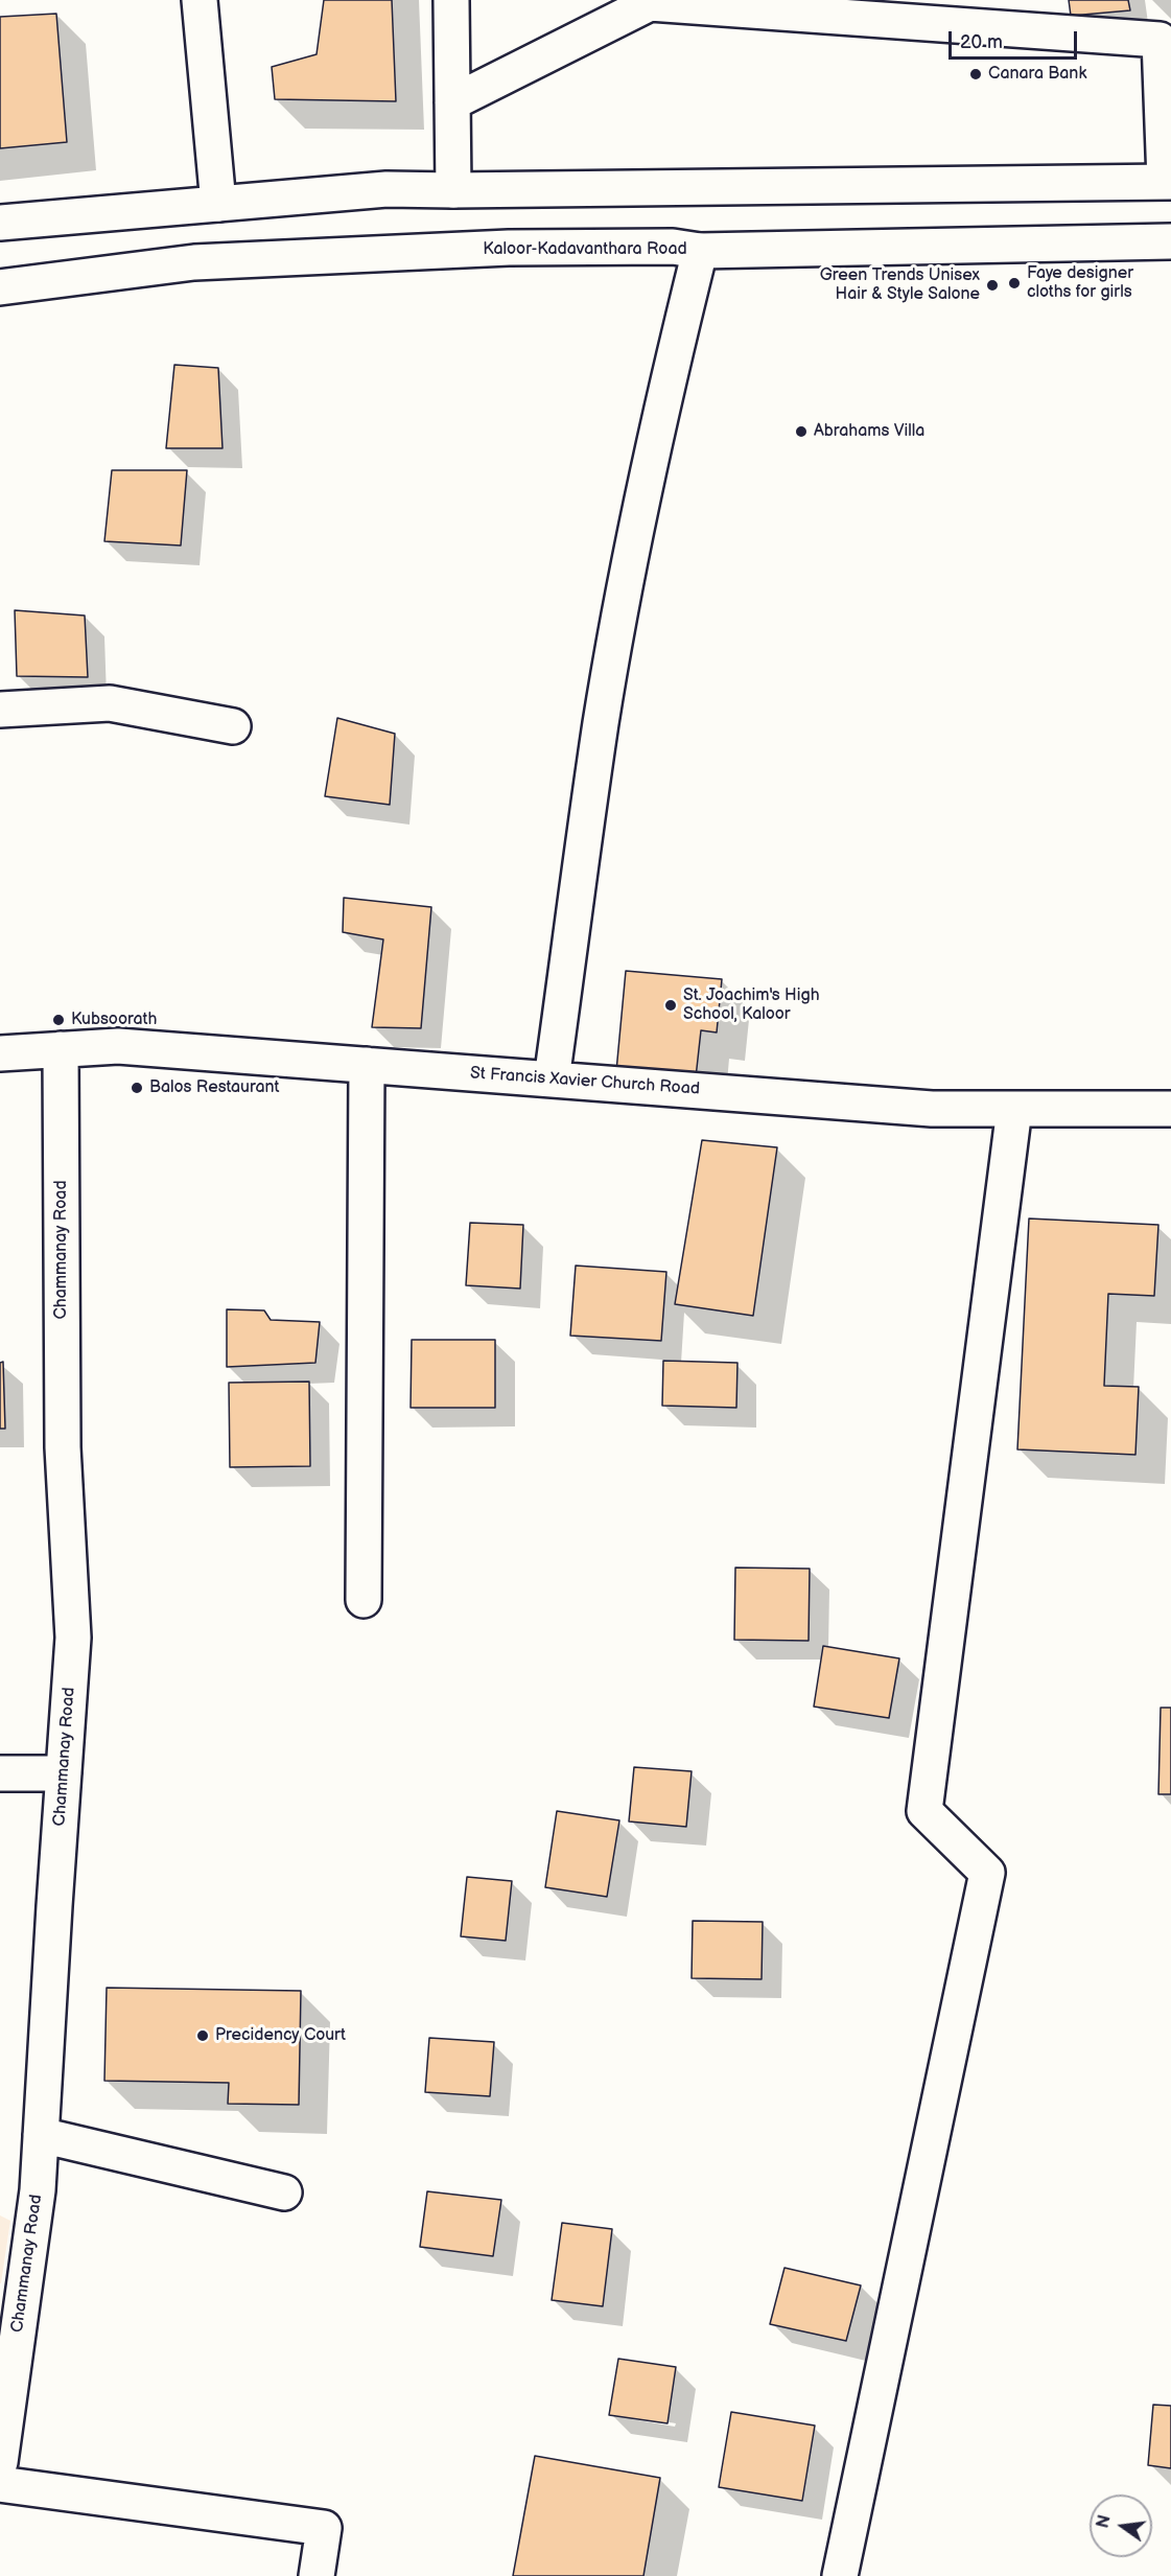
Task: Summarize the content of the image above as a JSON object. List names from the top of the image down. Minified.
{"streets":{"street":["Kaloor-Kadavanthara Road","St Francis Xavier Church Road","Chammanay Road"]},"crossings":[["St Francis Xavier Church Road","Chammanay Road"]],"places":["Canara Bank","Faye designer cloths for girls","Green Trends Unisex Hair & Style Salone","Abrahams Villa","St. Joachim's High School, Kaloor","Kubsoorath","Balos Restaurant","Precidency Court"],"scale_bar":"20 m","north":"left"}
